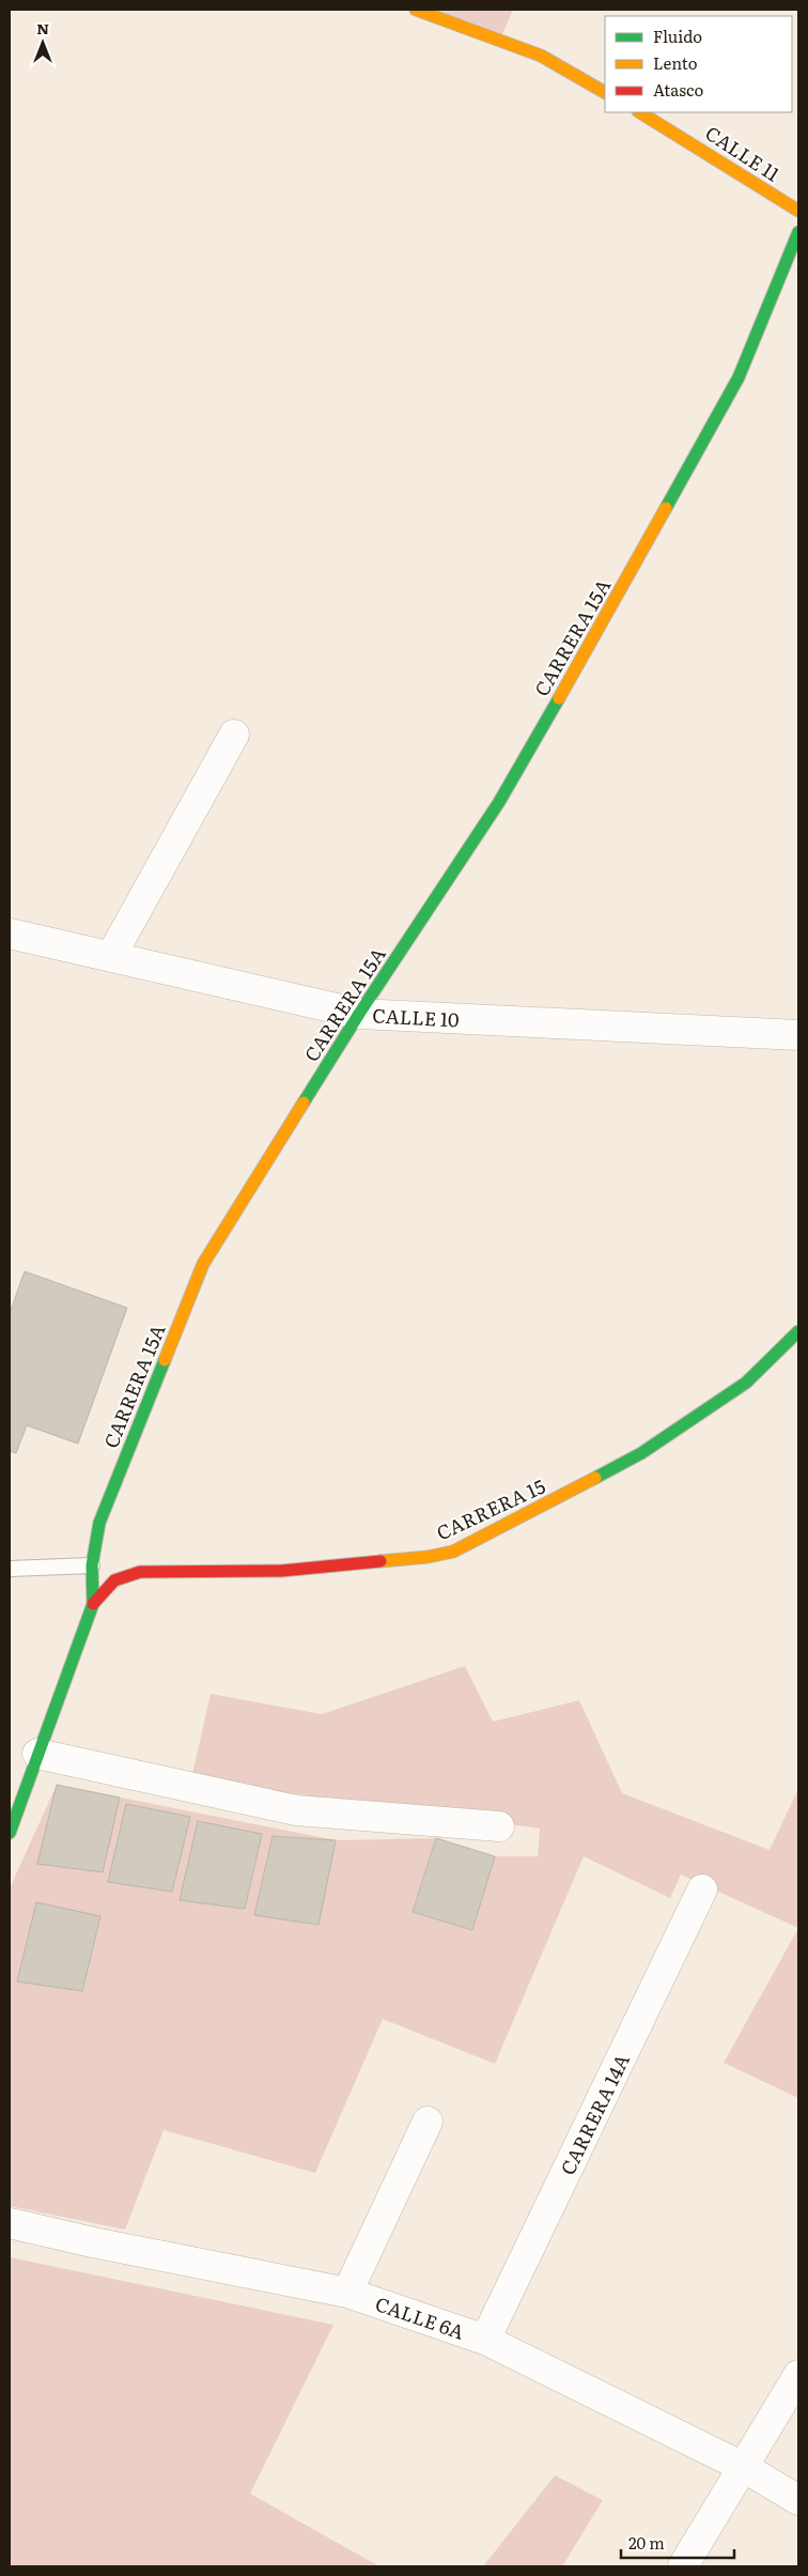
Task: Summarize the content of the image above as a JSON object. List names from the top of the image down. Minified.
{"streets":{"street":["CALLE 11","CARRERA 15A","CALLE 10","CARRERA 15","CARRERA 14A","CALLE 6A"]},"crossings":[["CARRERA 15A","CALLE 10"],["CARRERA 15A","CARRERA 15"],["CARRERA 14A","CALLE 6A"]],"legend":["Fluido","Lento","Atasco"],"scale_bar":"20 m","north":"top"}
